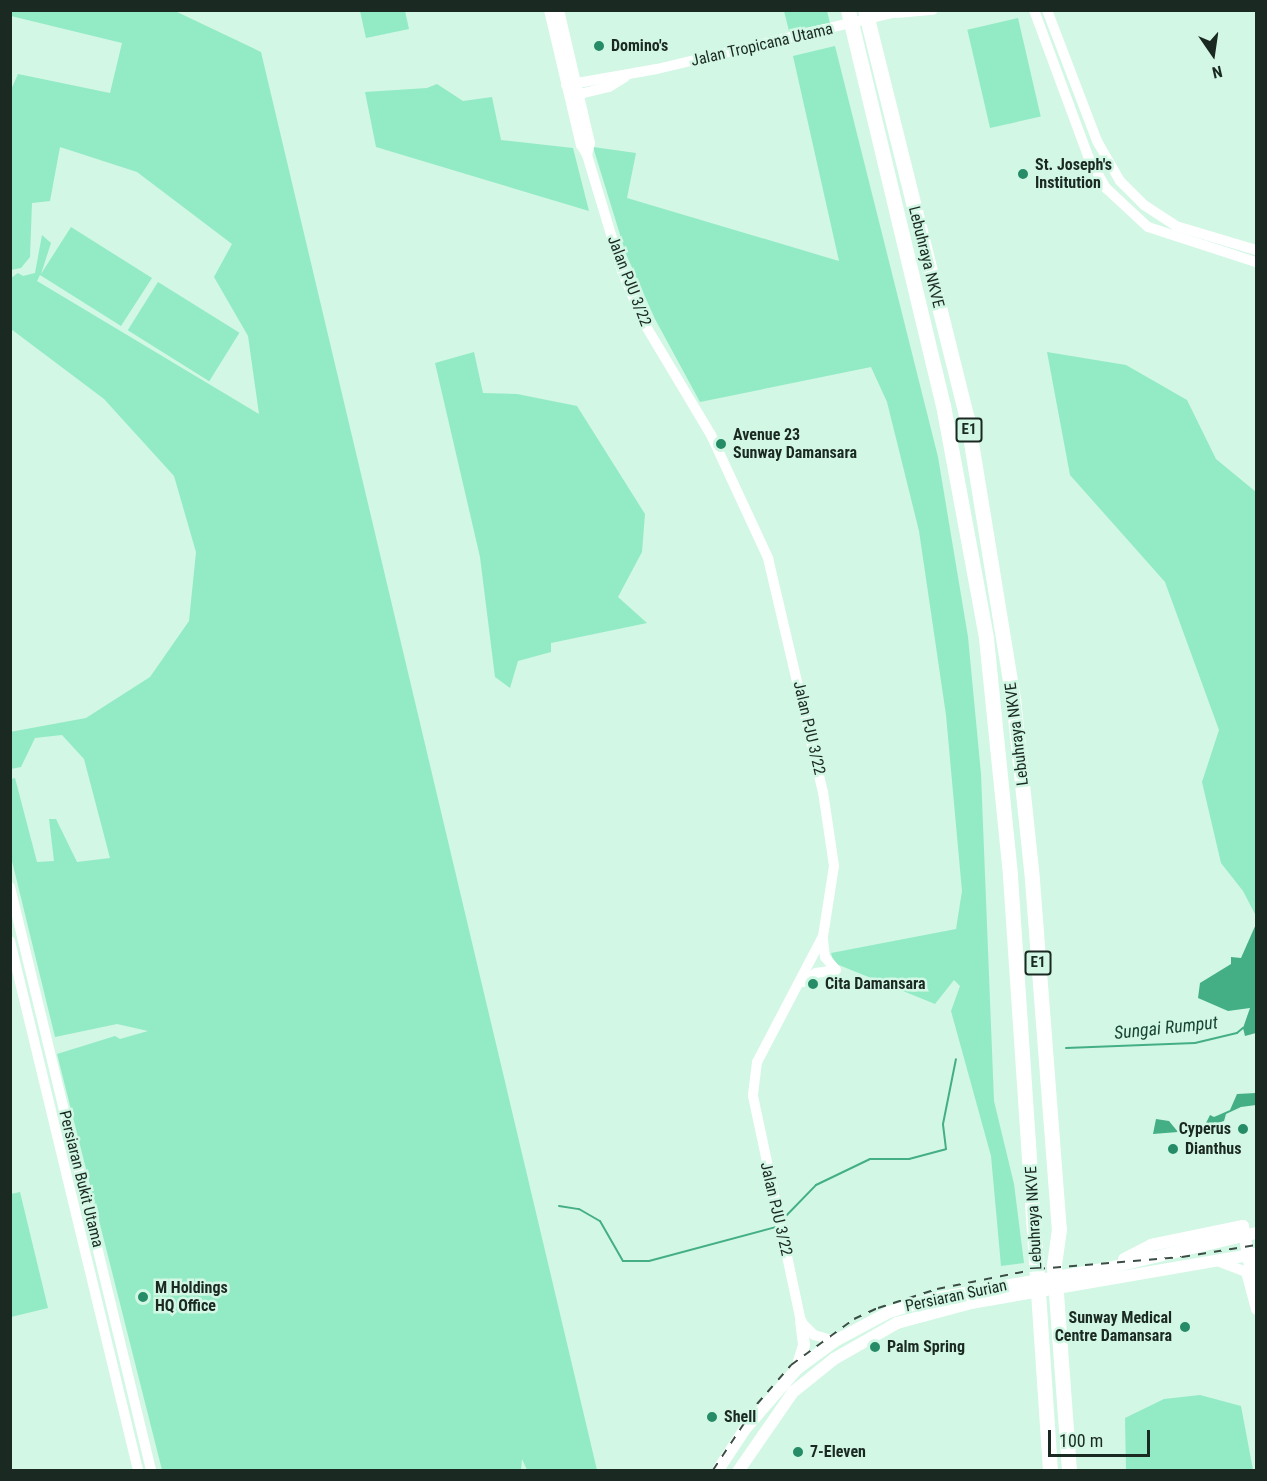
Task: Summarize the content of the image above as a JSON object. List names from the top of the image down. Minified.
{"streets":{"highway":["Lebuhraya NKVE","E1"],"main road":["Persiaran Surian"],"street":["Jalan Tropicana Utama","Jalan PJU 3/22","Persiaran Bukit Utama"]},"crossings":[["Jalan Tropicana Utama","Jalan PJU 3/22"]],"water":["Sungai Rumput"],"places":["Domino's","St. Joseph's Institution","Avenue 23 Sunway Damansara","Cita Damansara","Cyperus","Dianthus","M Holdings HQ Office","Sunway Medical Centre Damansara","Palm Spring","Shell","7-Eleven"],"scale_bar":"100 m","north":"bottom"}
